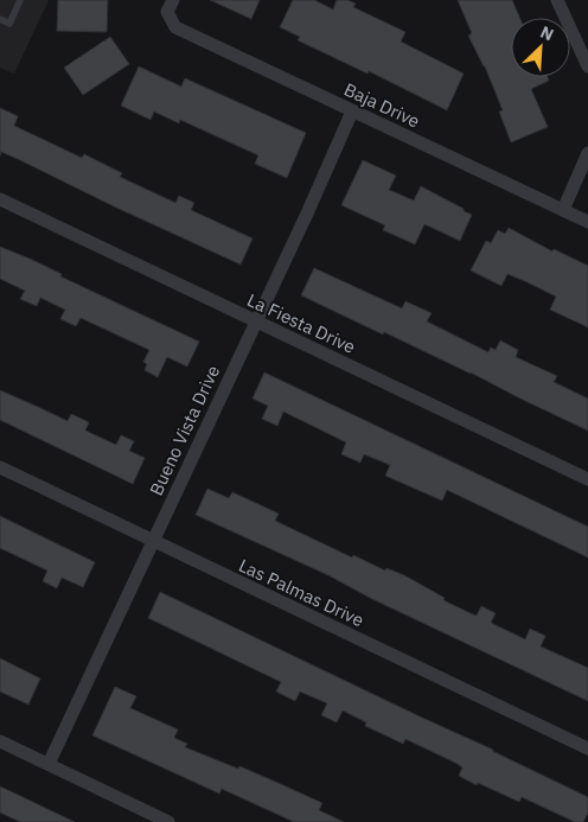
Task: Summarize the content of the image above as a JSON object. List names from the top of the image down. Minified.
{"streets":{"street":["Baja Drive","La Fiesta Drive","Bueno Vista Drive","Las Palmas Drive"]},"crossings":[["Baja Drive","Bueno Vista Drive"],["La Fiesta Drive","Bueno Vista Drive"],["Bueno Vista Drive","Las Palmas Drive"]],"north":"top right"}
